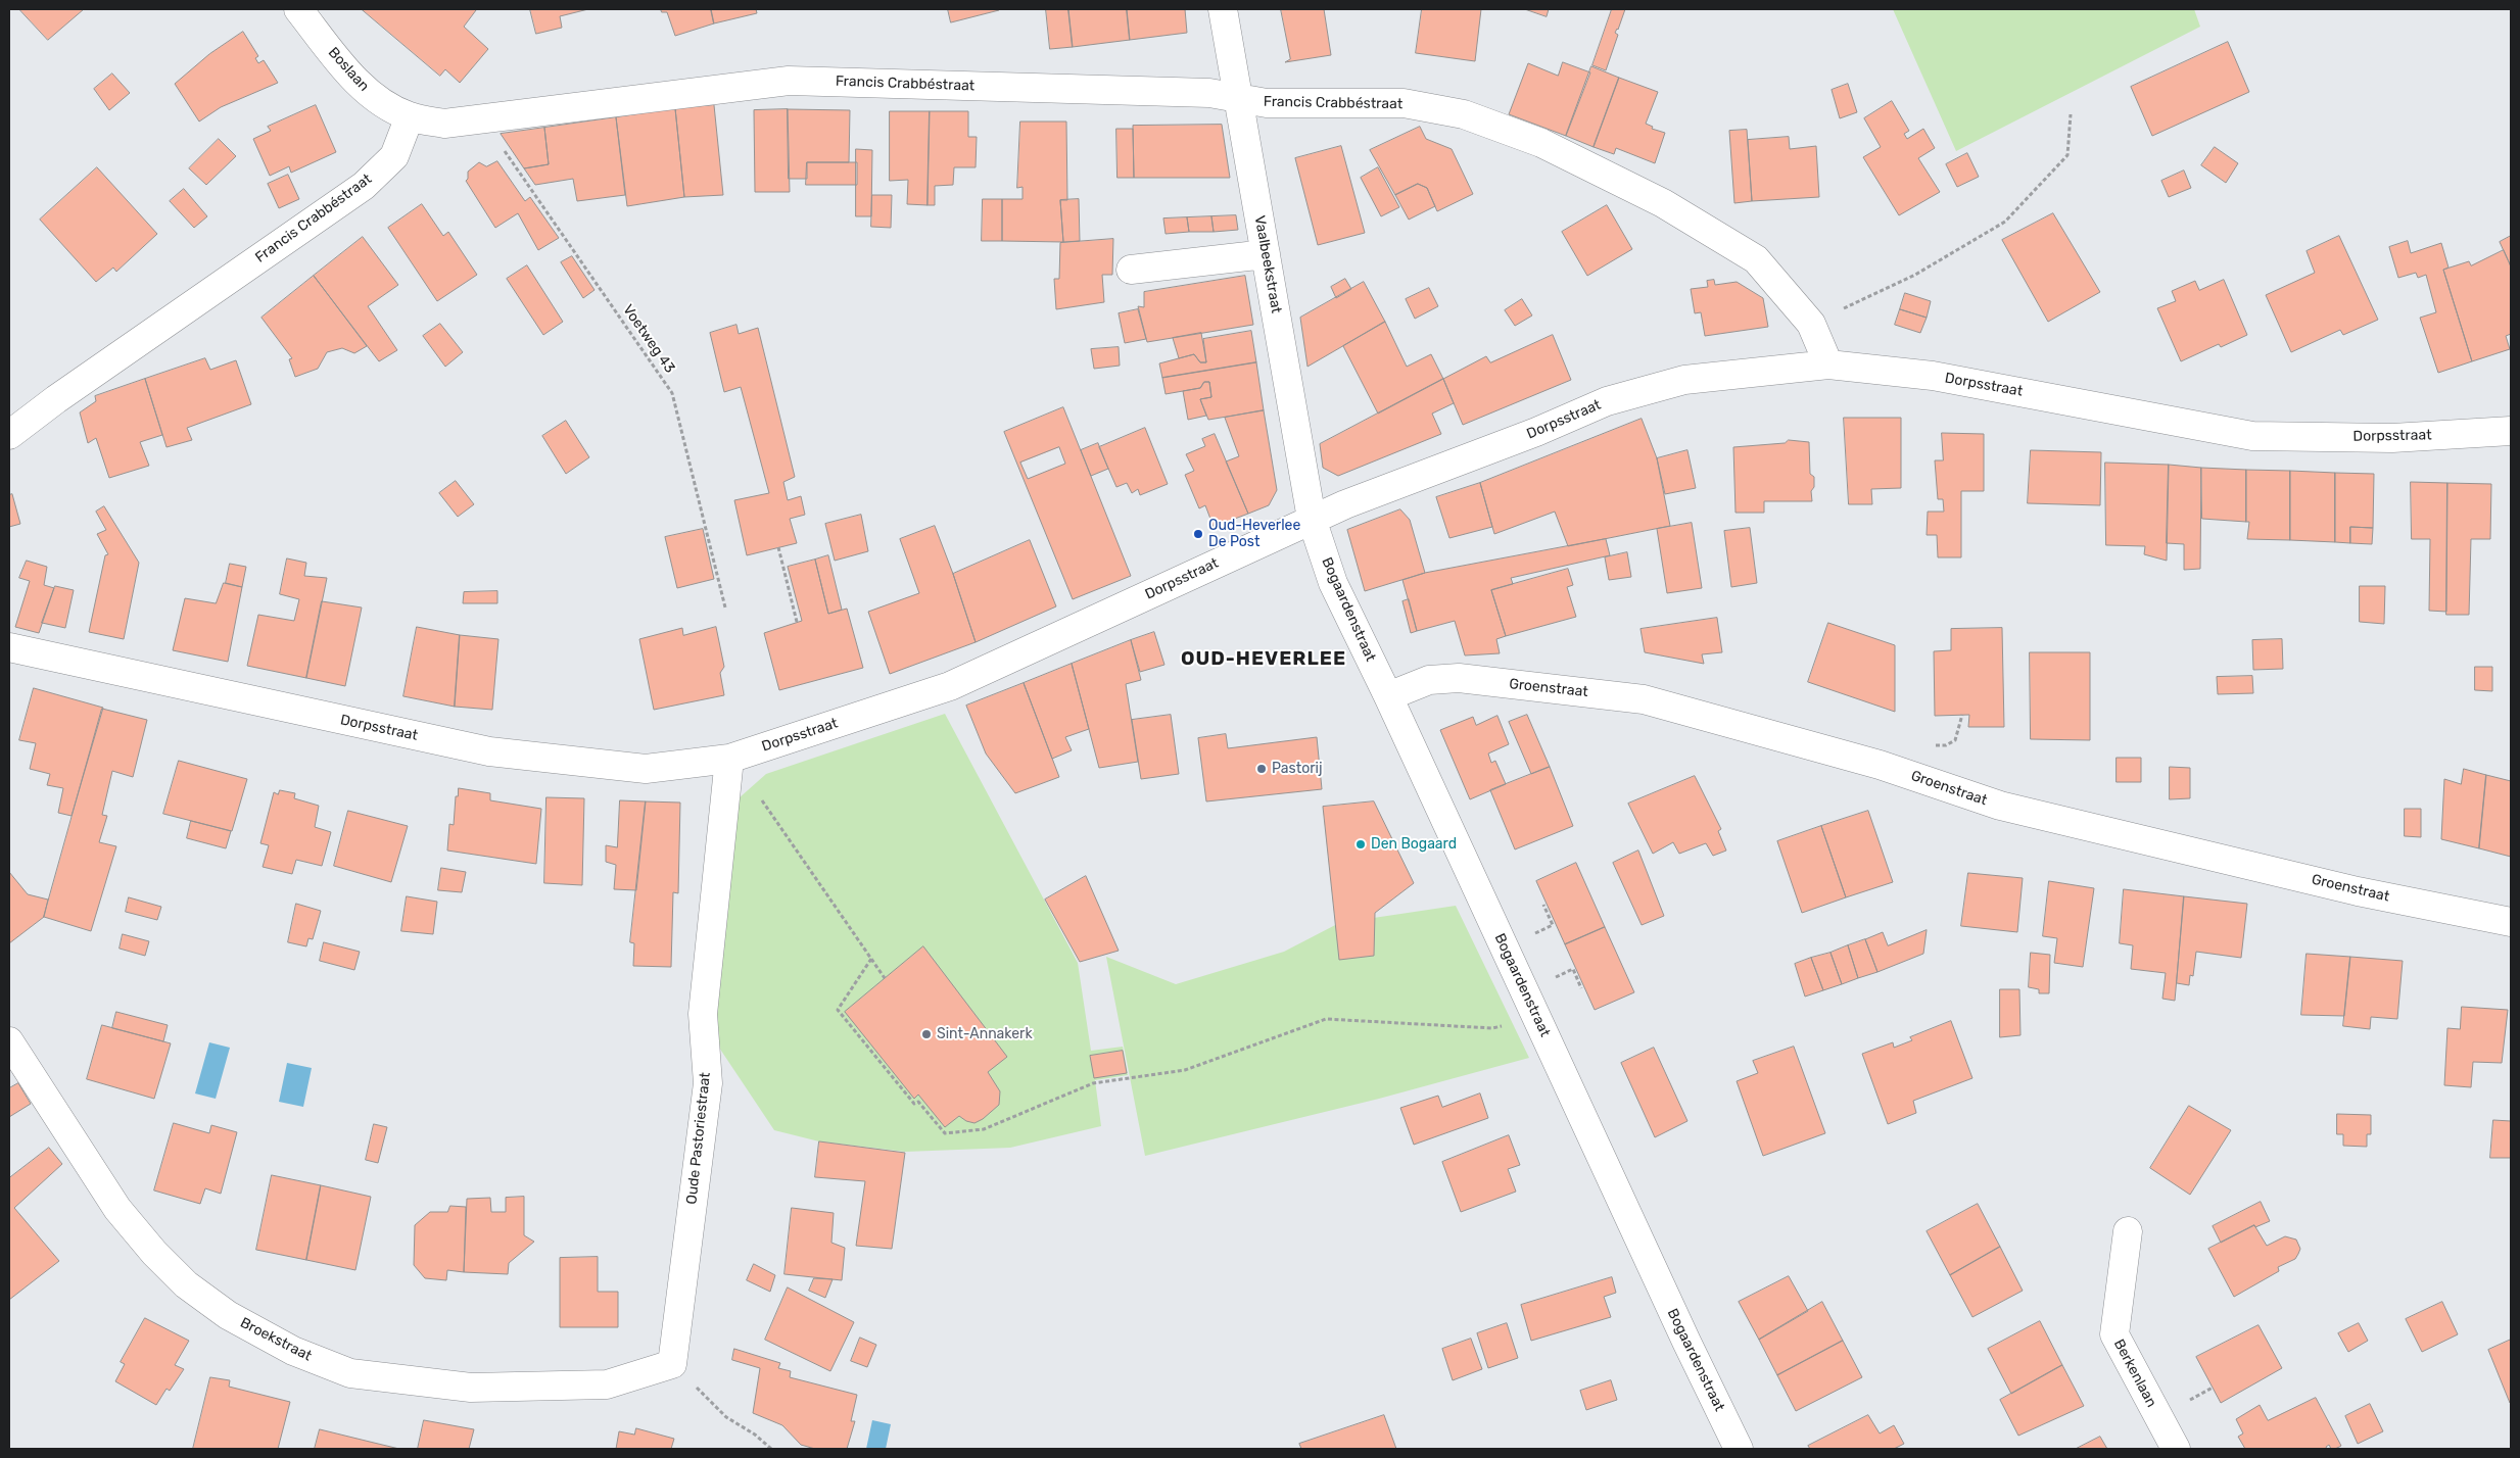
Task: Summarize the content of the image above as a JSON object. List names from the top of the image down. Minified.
{"streets":{"street":["Boslaan","Francis Crabbéstraat","Vaalbeekstraat","Dorpsstraat","Bogaardenstraat","Groenstraat","Oude Pastoriestraat","Broekstraat","Berkenlaan"],"path":["Voetweg 43"]},"crossings":[["Boslaan","Francis Crabbéstraat"],["Francis Crabbéstraat","Vaalbeekstraat"],["Francis Crabbéstraat","Voetweg 43"],["Francis Crabbéstraat","Dorpsstraat"],["Vaalbeekstraat","Dorpsstraat"],["Vaalbeekstraat","Bogaardenstraat"],["Dorpsstraat","Bogaardenstraat"],["Dorpsstraat","Oude Pastoriestraat"],["Bogaardenstraat","Groenstraat"],["Oude Pastoriestraat","Broekstraat"]],"districts":["OUD-HEVERLEE"],"places":["Oud-Heverlee De Post","Pastorij","Den Bogaard","Sint-Annakerk"]}
